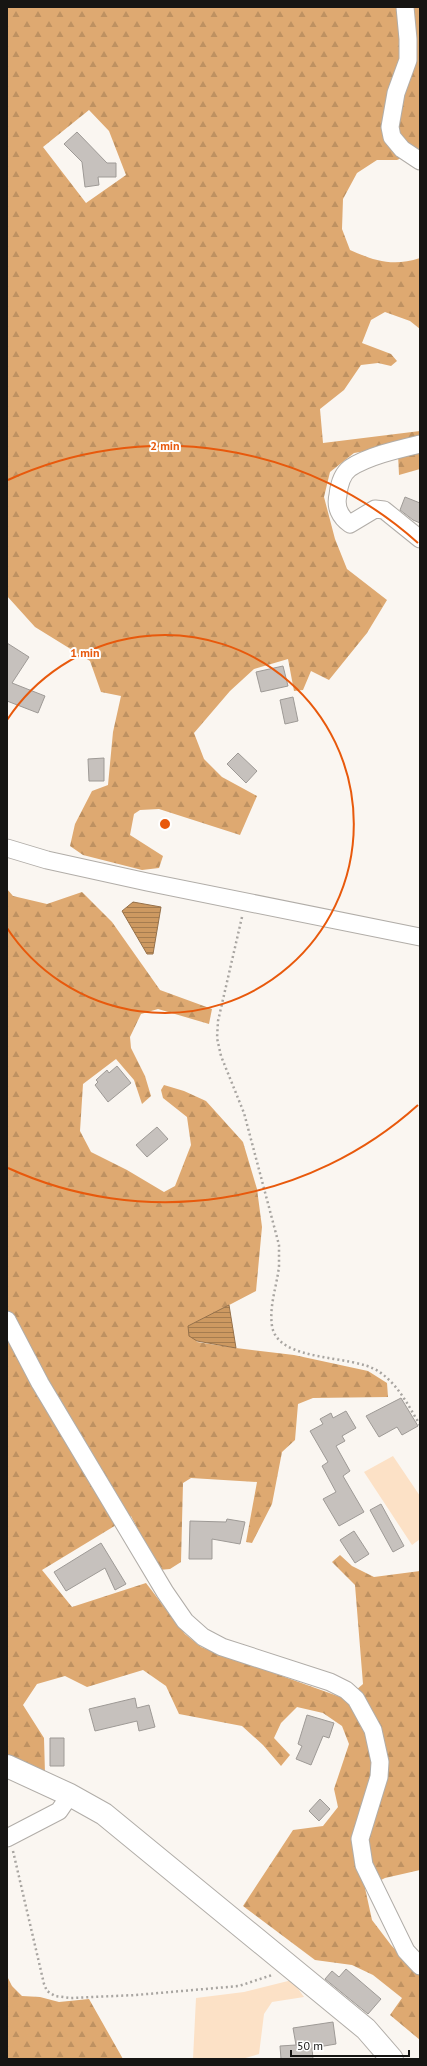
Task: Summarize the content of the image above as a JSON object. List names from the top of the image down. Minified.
{"scale_bar":"50 m","rings":["2 min","1 min"]}
